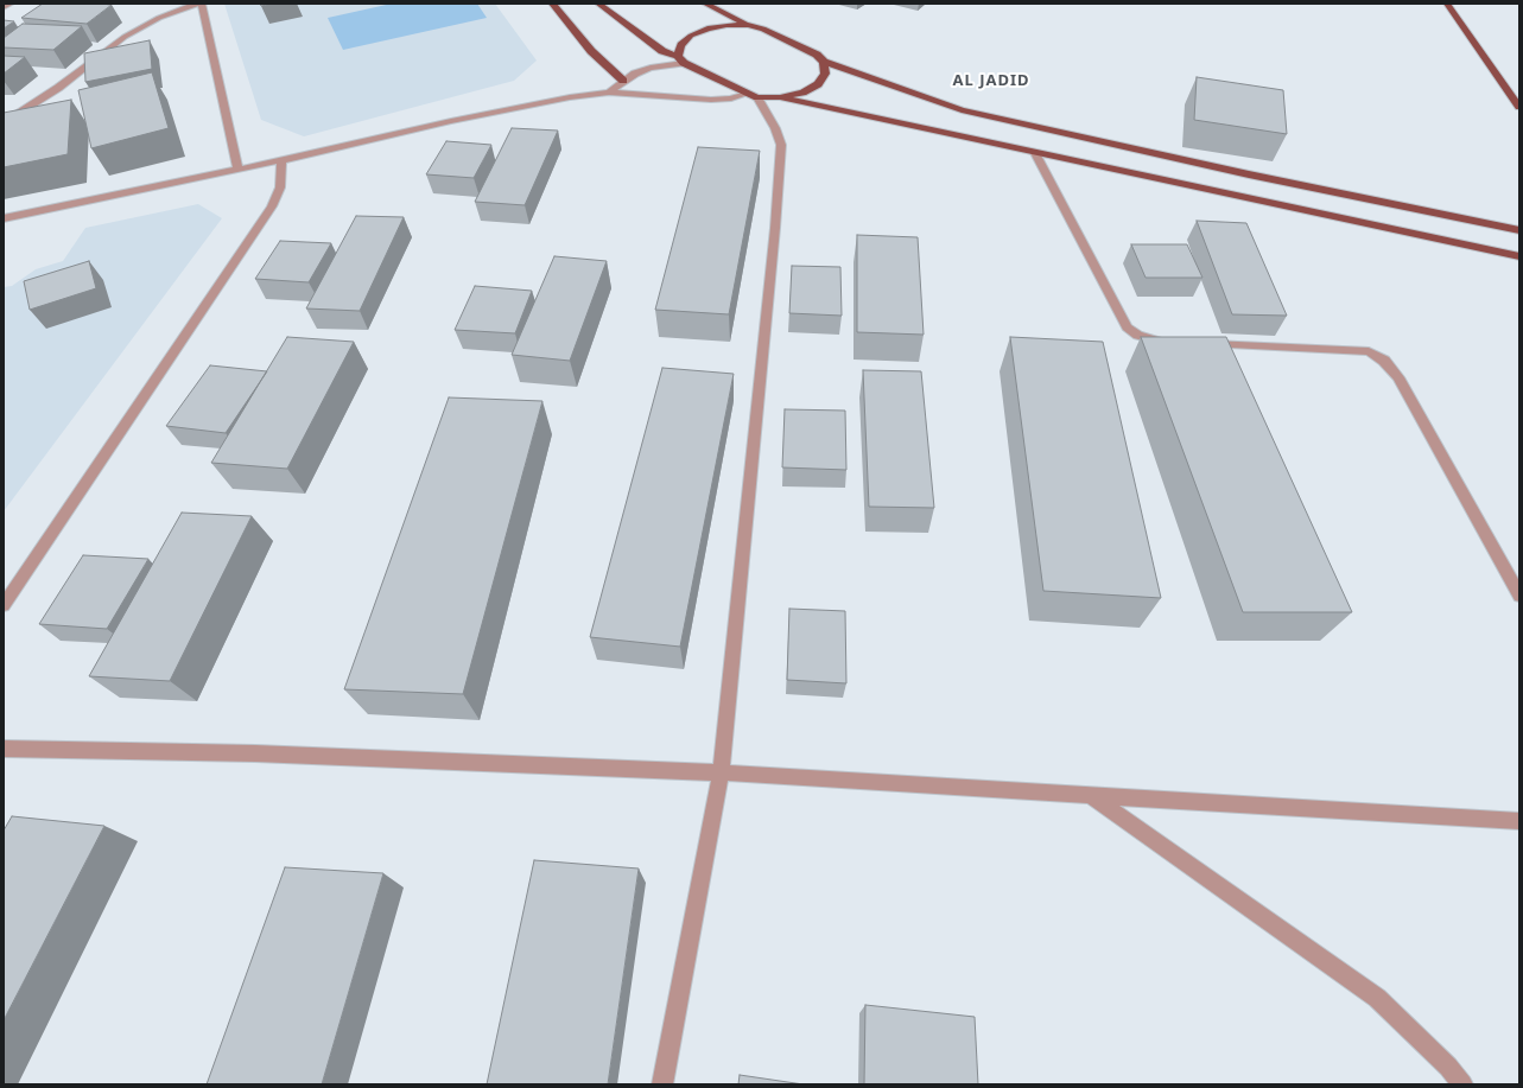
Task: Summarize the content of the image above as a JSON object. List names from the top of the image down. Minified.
{"districts":["AL JADID"]}
